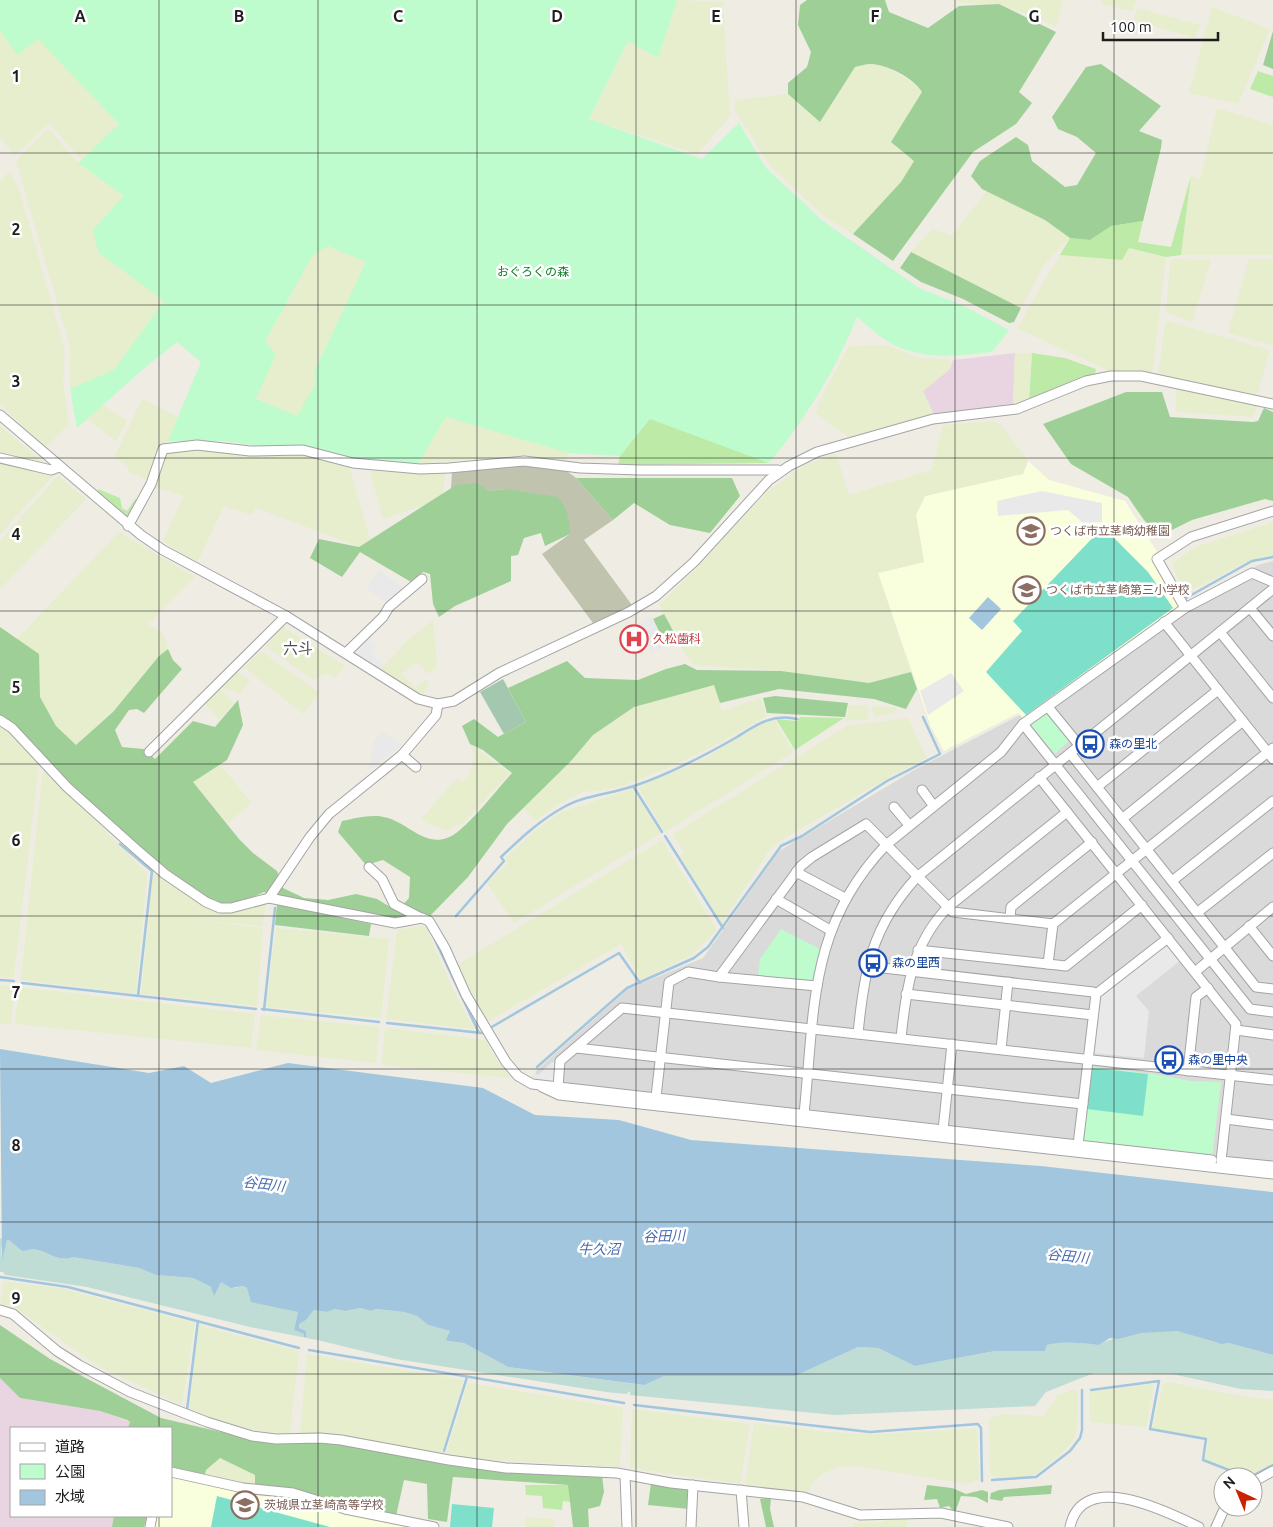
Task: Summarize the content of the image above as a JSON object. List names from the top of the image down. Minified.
{"districts":["六斗"],"water":["谷田川","牛久沼"],"parks":["おぐろくの森"],"places":{"school or university":["つくば市立茎崎幼稚園","つくば市立茎崎第三小学校","茨城県立茎崎高等学校"],"hospital":["久松歯科"],"bus stop":["森の里北","森の里西","森の里中央"]},"legend":["道路","公園","水域"],"scale_bar":"100 m","north":"top left","grid":{"columns":["A","B","C","D","E","F","G"],"rows":["1","2","3","4","5","6","7","8","9"]}}
